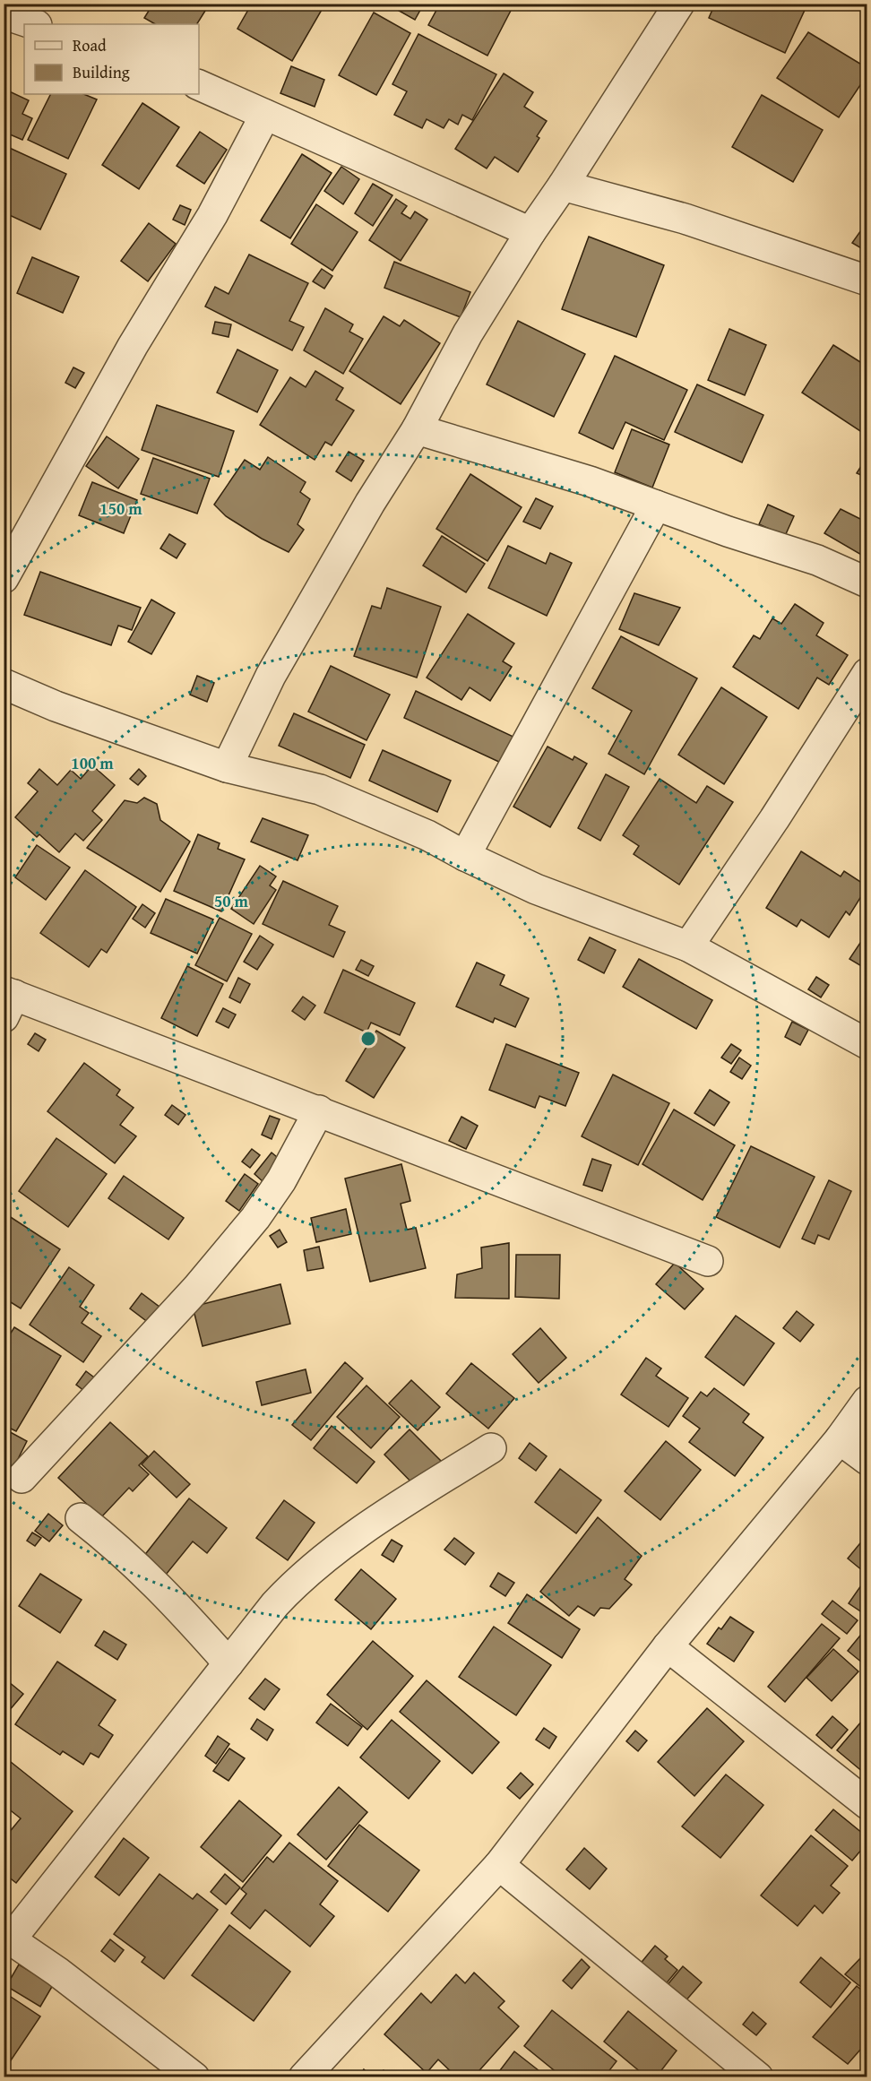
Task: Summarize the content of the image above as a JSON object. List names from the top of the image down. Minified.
{"legend":["Road","Building"],"rings":["150 m","100 m","50 m"]}
